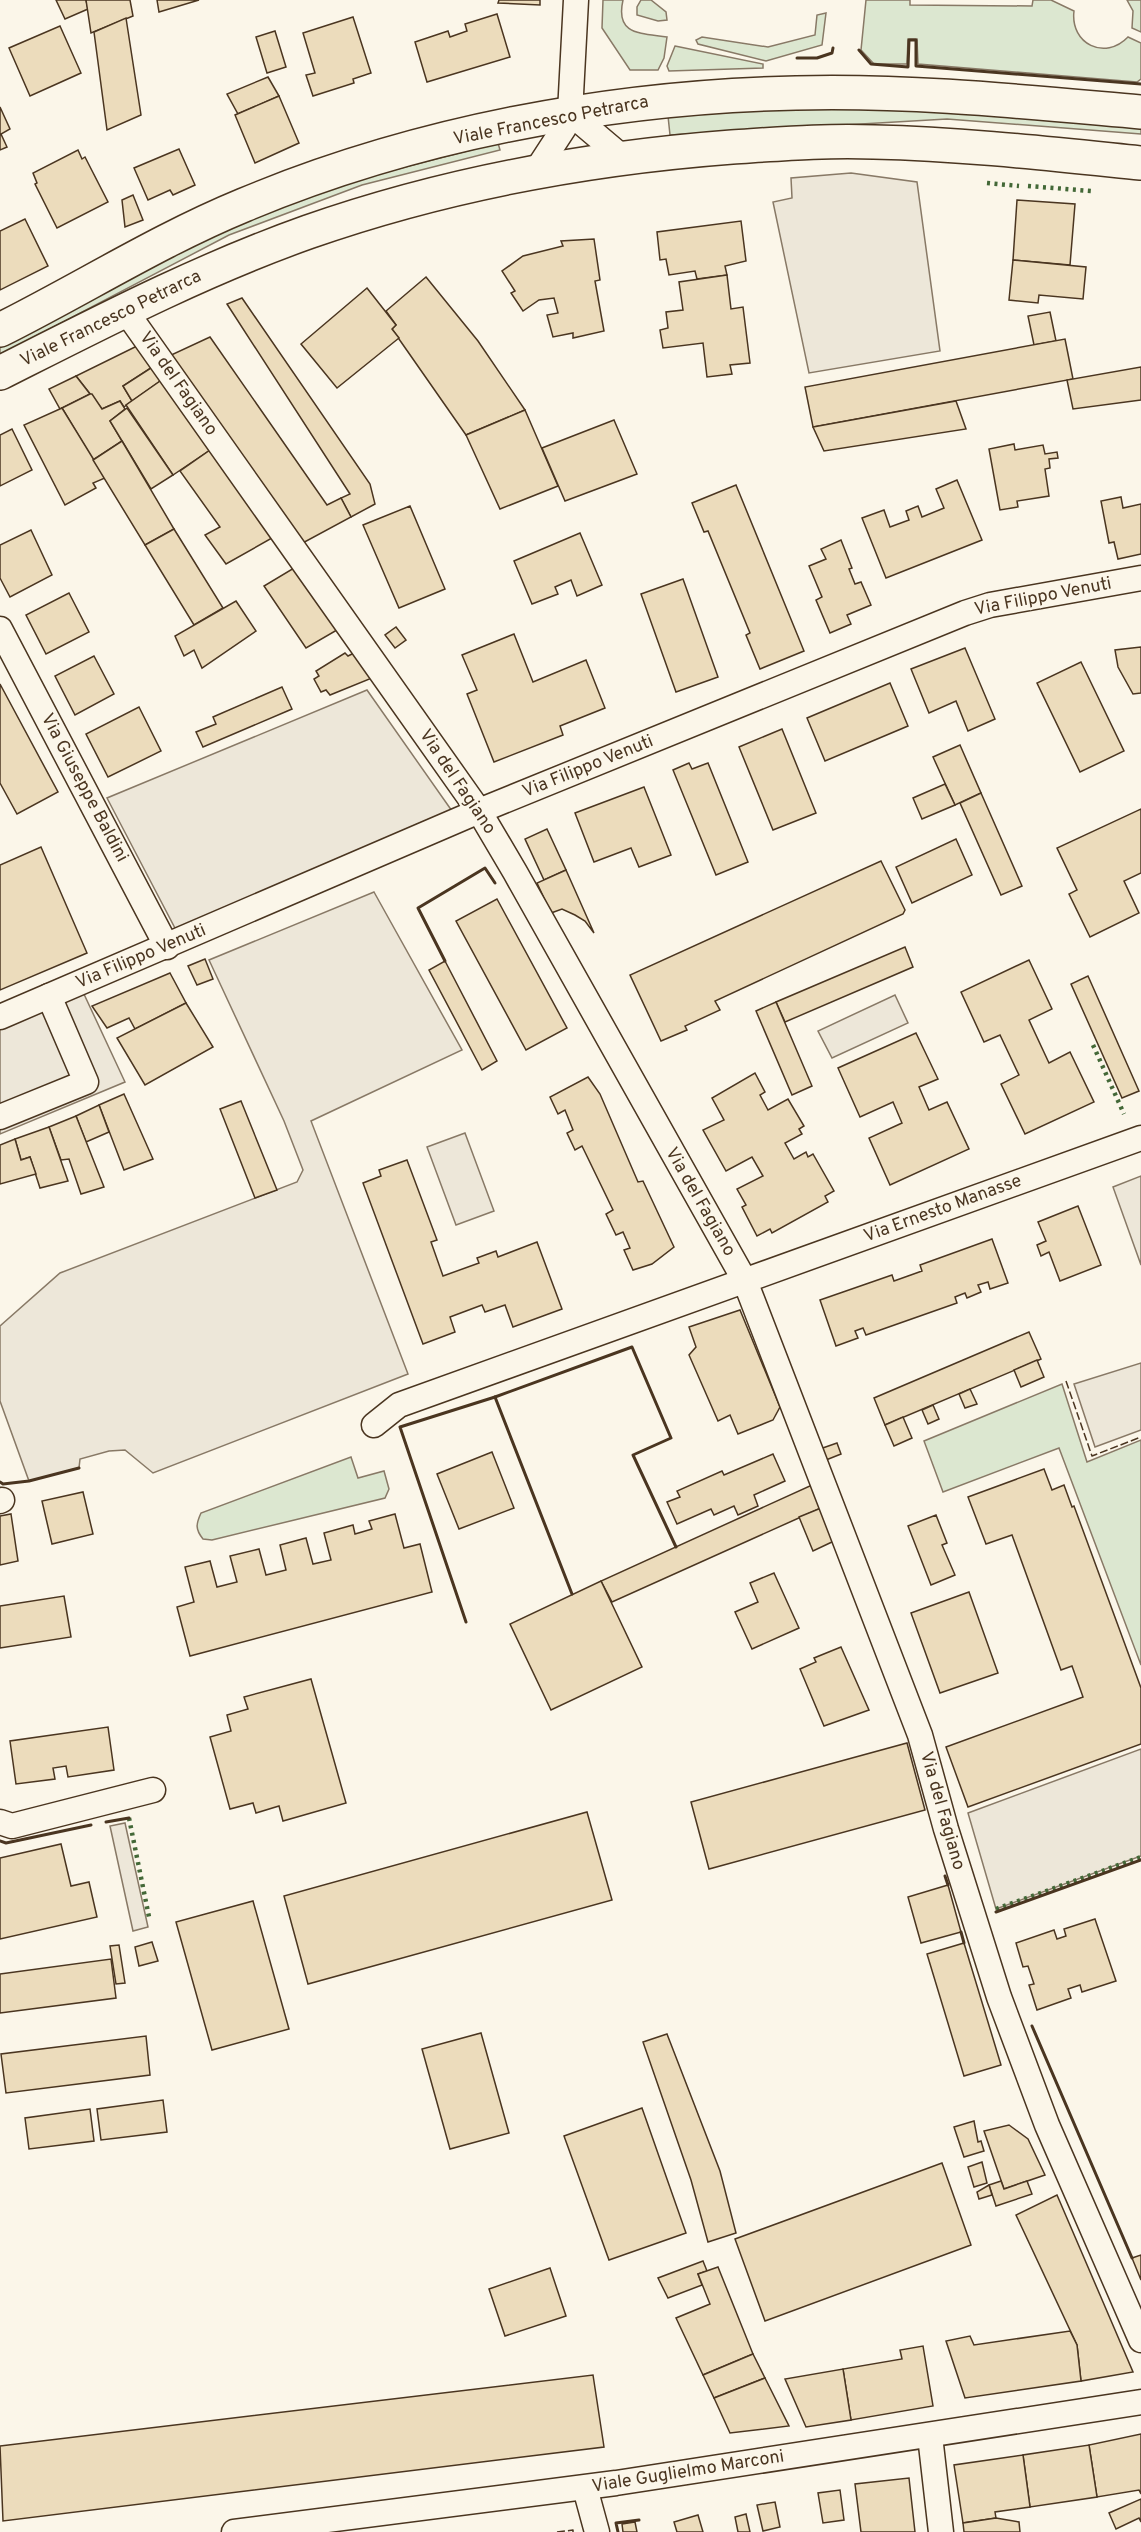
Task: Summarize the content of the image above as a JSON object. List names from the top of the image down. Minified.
{"streets":{"main road":["Viale Francesco Petrarca"],"street":["Via del Fagiano","Via Filippo Venuti","Via Giuseppe Baldini","Via Ernesto Manasse","Viale Guglielmo Marconi"]},"crossings":[["Viale Francesco Petrarca","Via del Fagiano"],["Via del Fagiano","Via Filippo Venuti"],["Via del Fagiano","Via Ernesto Manasse"],["Via Filippo Venuti","Via Giuseppe Baldini"]]}
